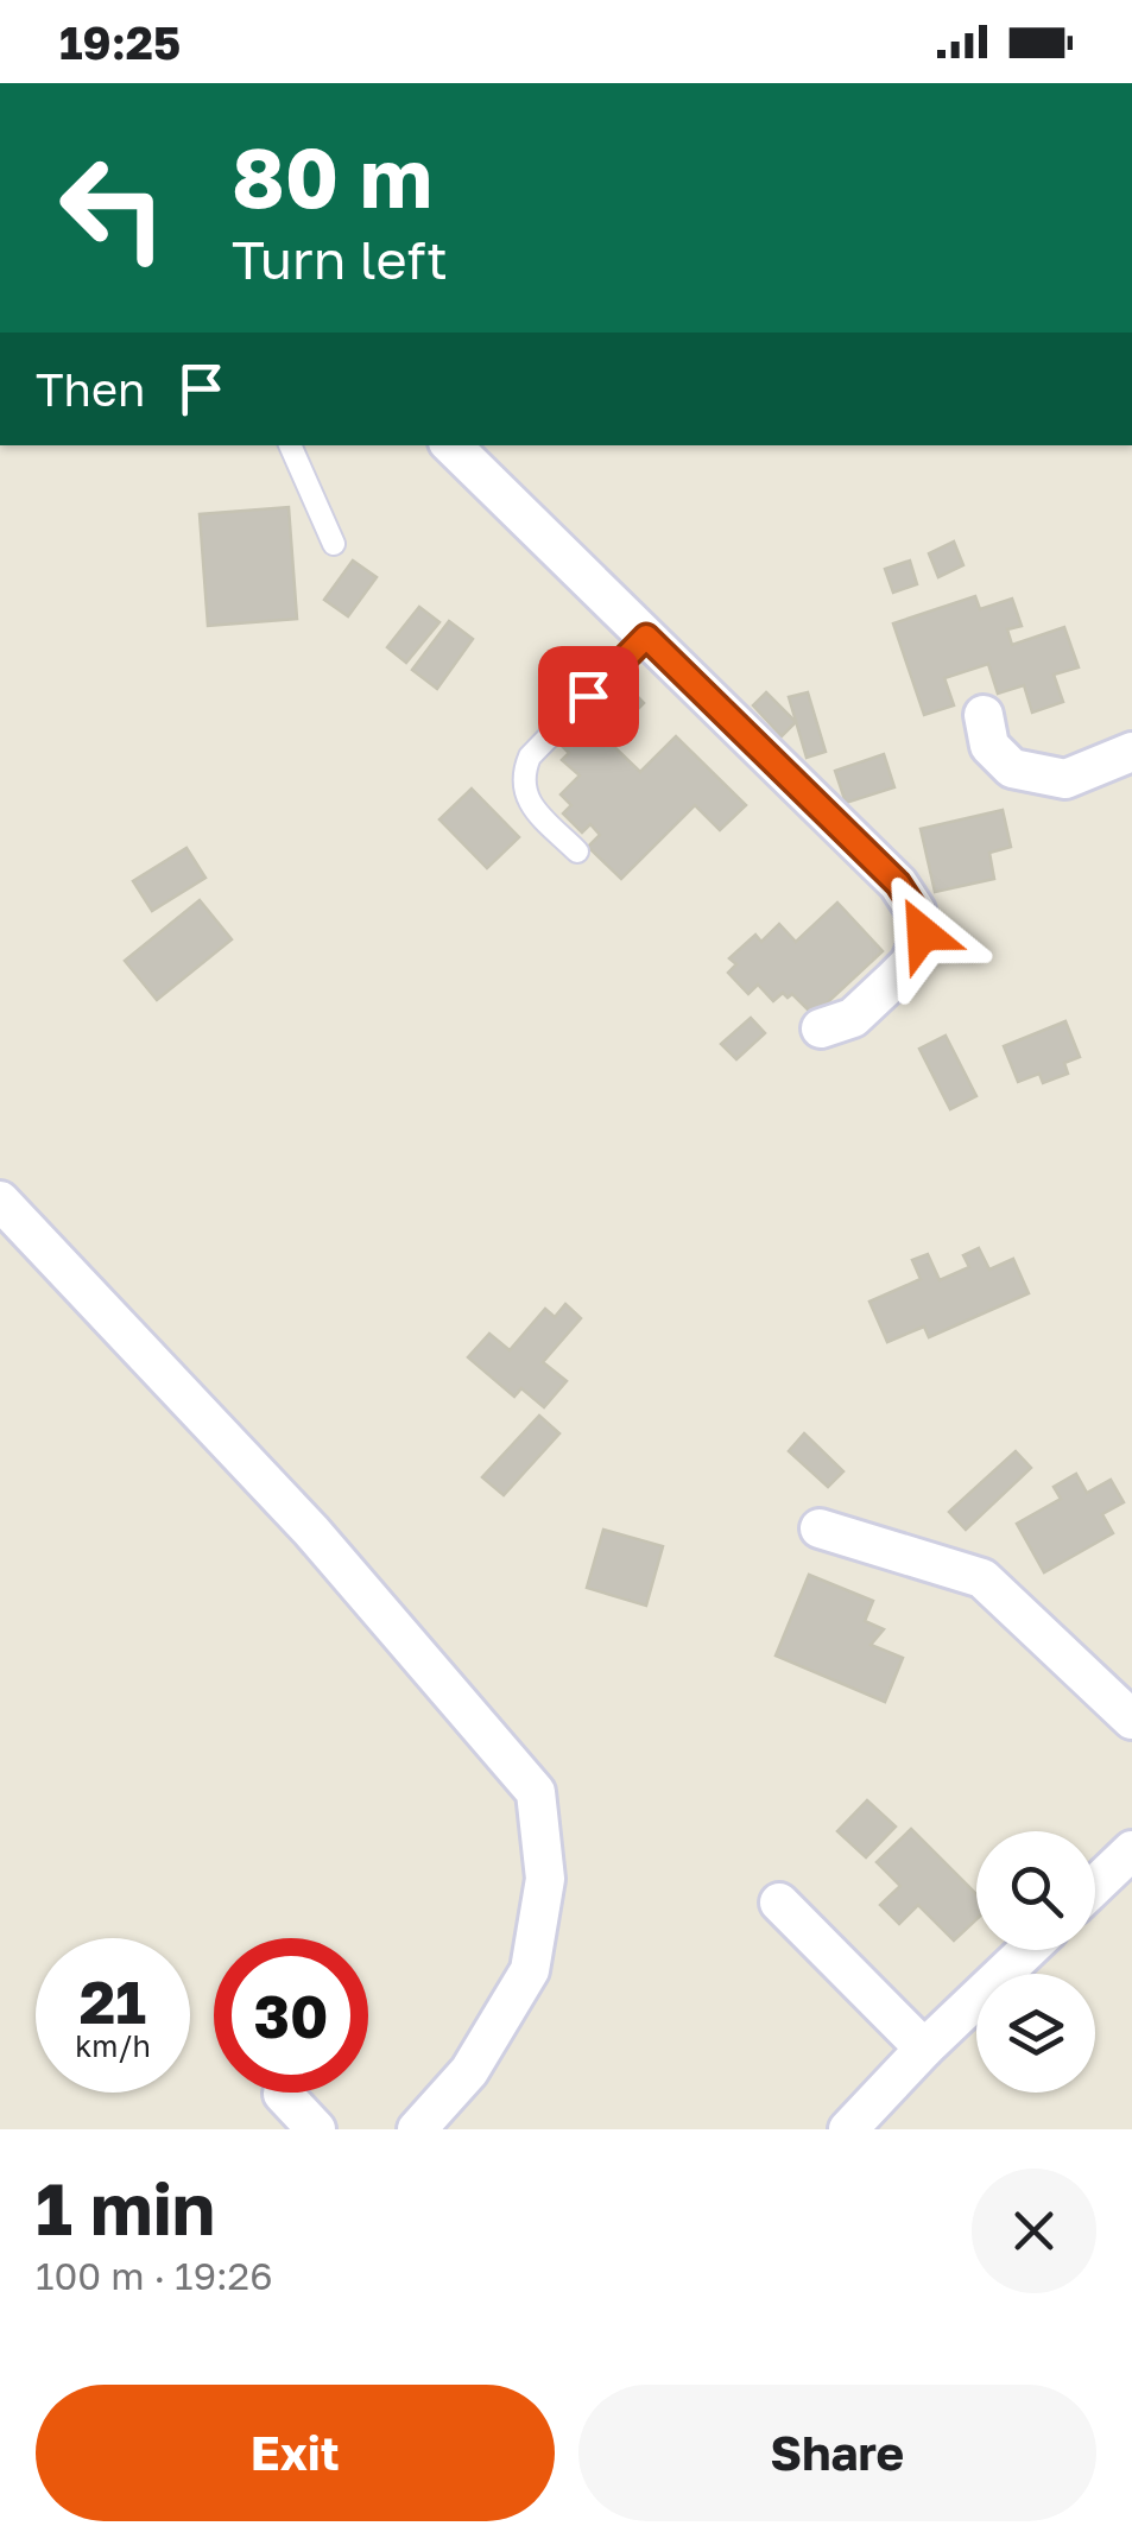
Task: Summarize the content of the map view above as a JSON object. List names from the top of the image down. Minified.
{"page":{"status":"19:25","turn":["80 m","Turn left"],"then":"Then","speed":"21 km/h","limit":"30","heading":["1 min","100 m · 19:26"],"buttons":["Exit","Share"]}}
